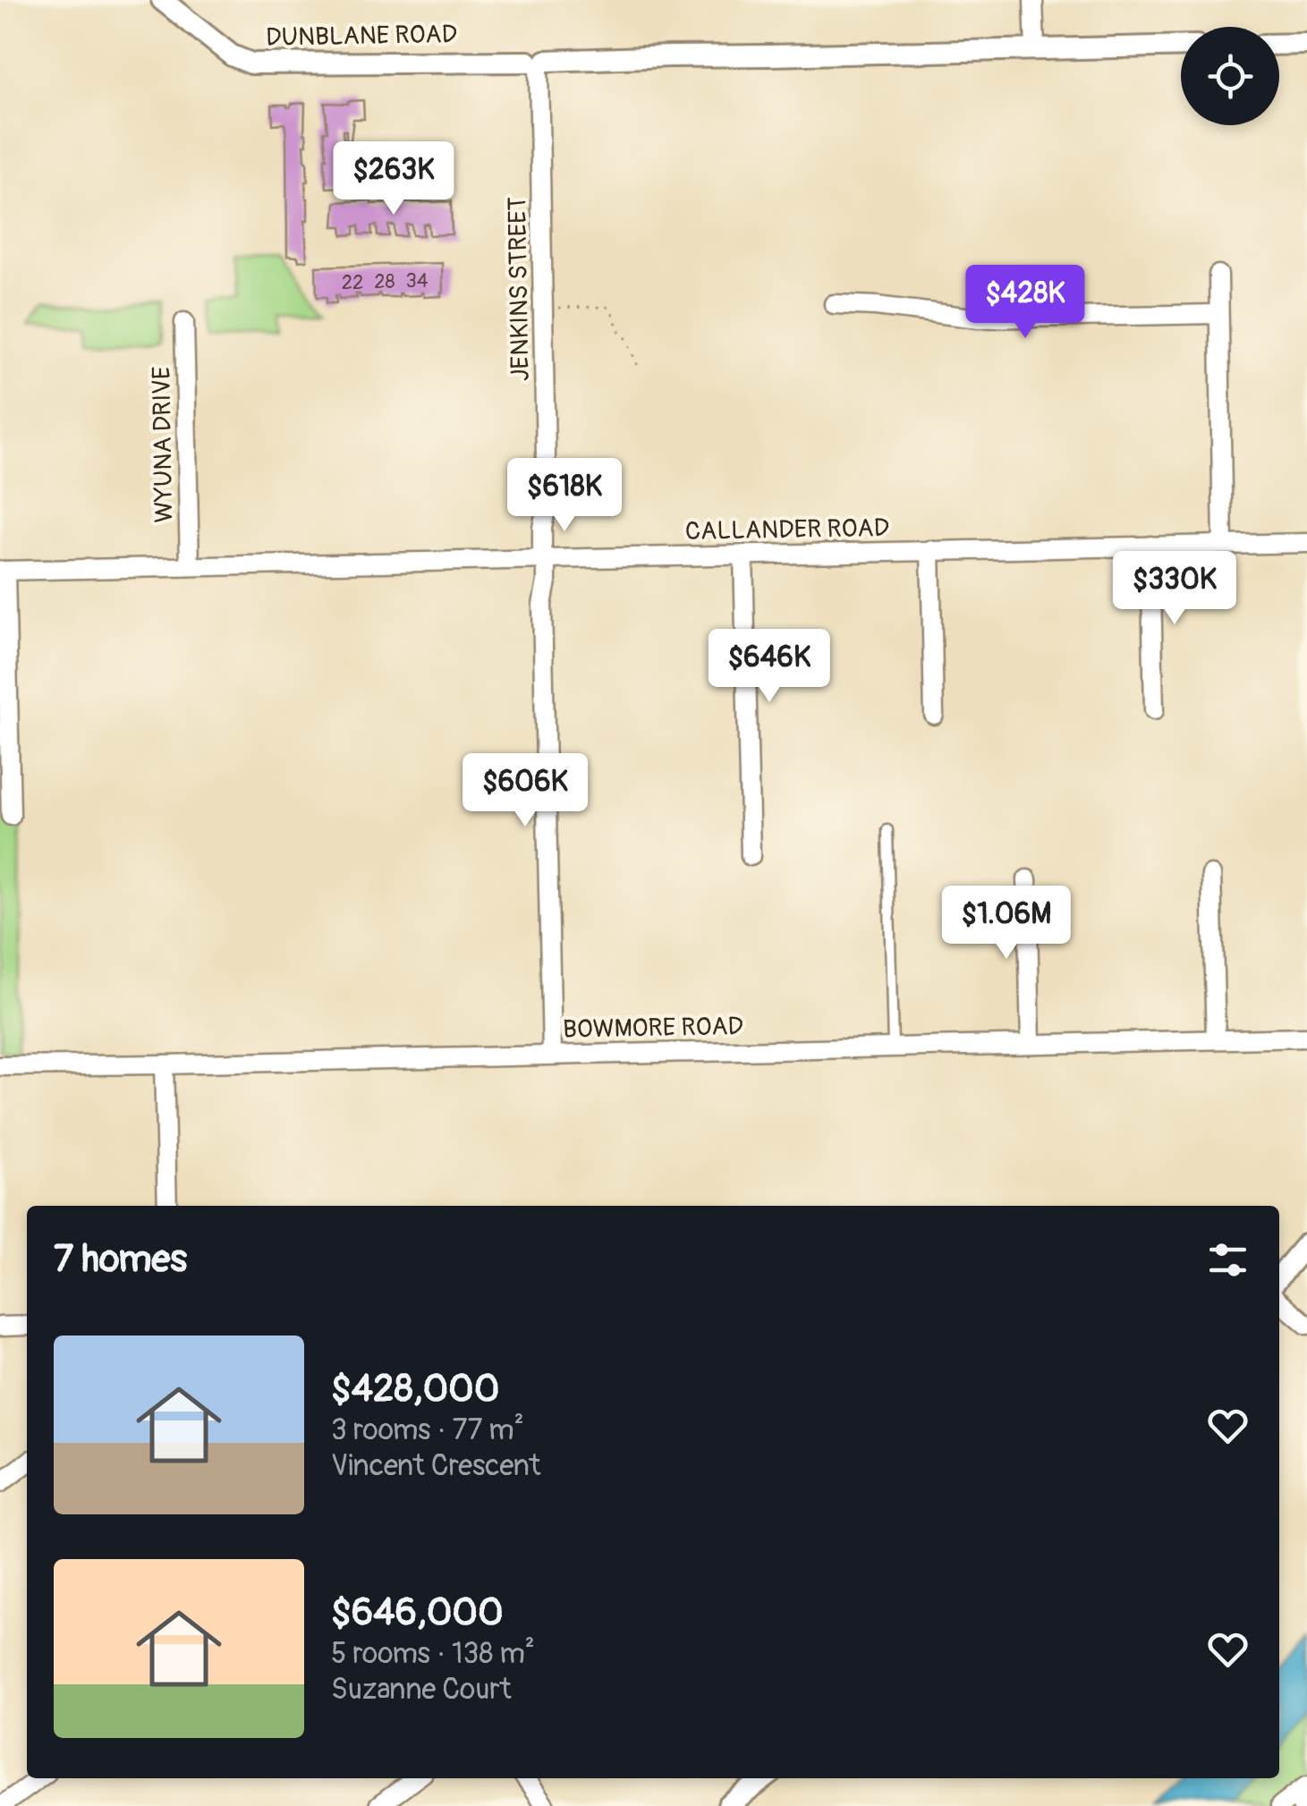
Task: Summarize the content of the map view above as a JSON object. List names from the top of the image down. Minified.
{"streets":{"street":["DUNBLANE ROAD","JENKINS STREET","WYUNA DRIVE","CALLANDER ROAD","BOWMORE ROAD"]},"crossings":[["DUNBLANE ROAD","JENKINS STREET"],["JENKINS STREET","CALLANDER ROAD"],["JENKINS STREET","BOWMORE ROAD"],["WYUNA DRIVE","CALLANDER ROAD"]],"house_numbers":["34","28","22"],"page":{"price":["$263K","$428K","$618K","$330K","$646K","$606K","$1.06M"],"heading":"7 homes","list":[{"name":"$428,000","note":"3 rooms · 77 m² · Vincent Crescent"},{"name":"$646,000","note":"5 rooms · 138 m² · Suzanne Court"}]}}
